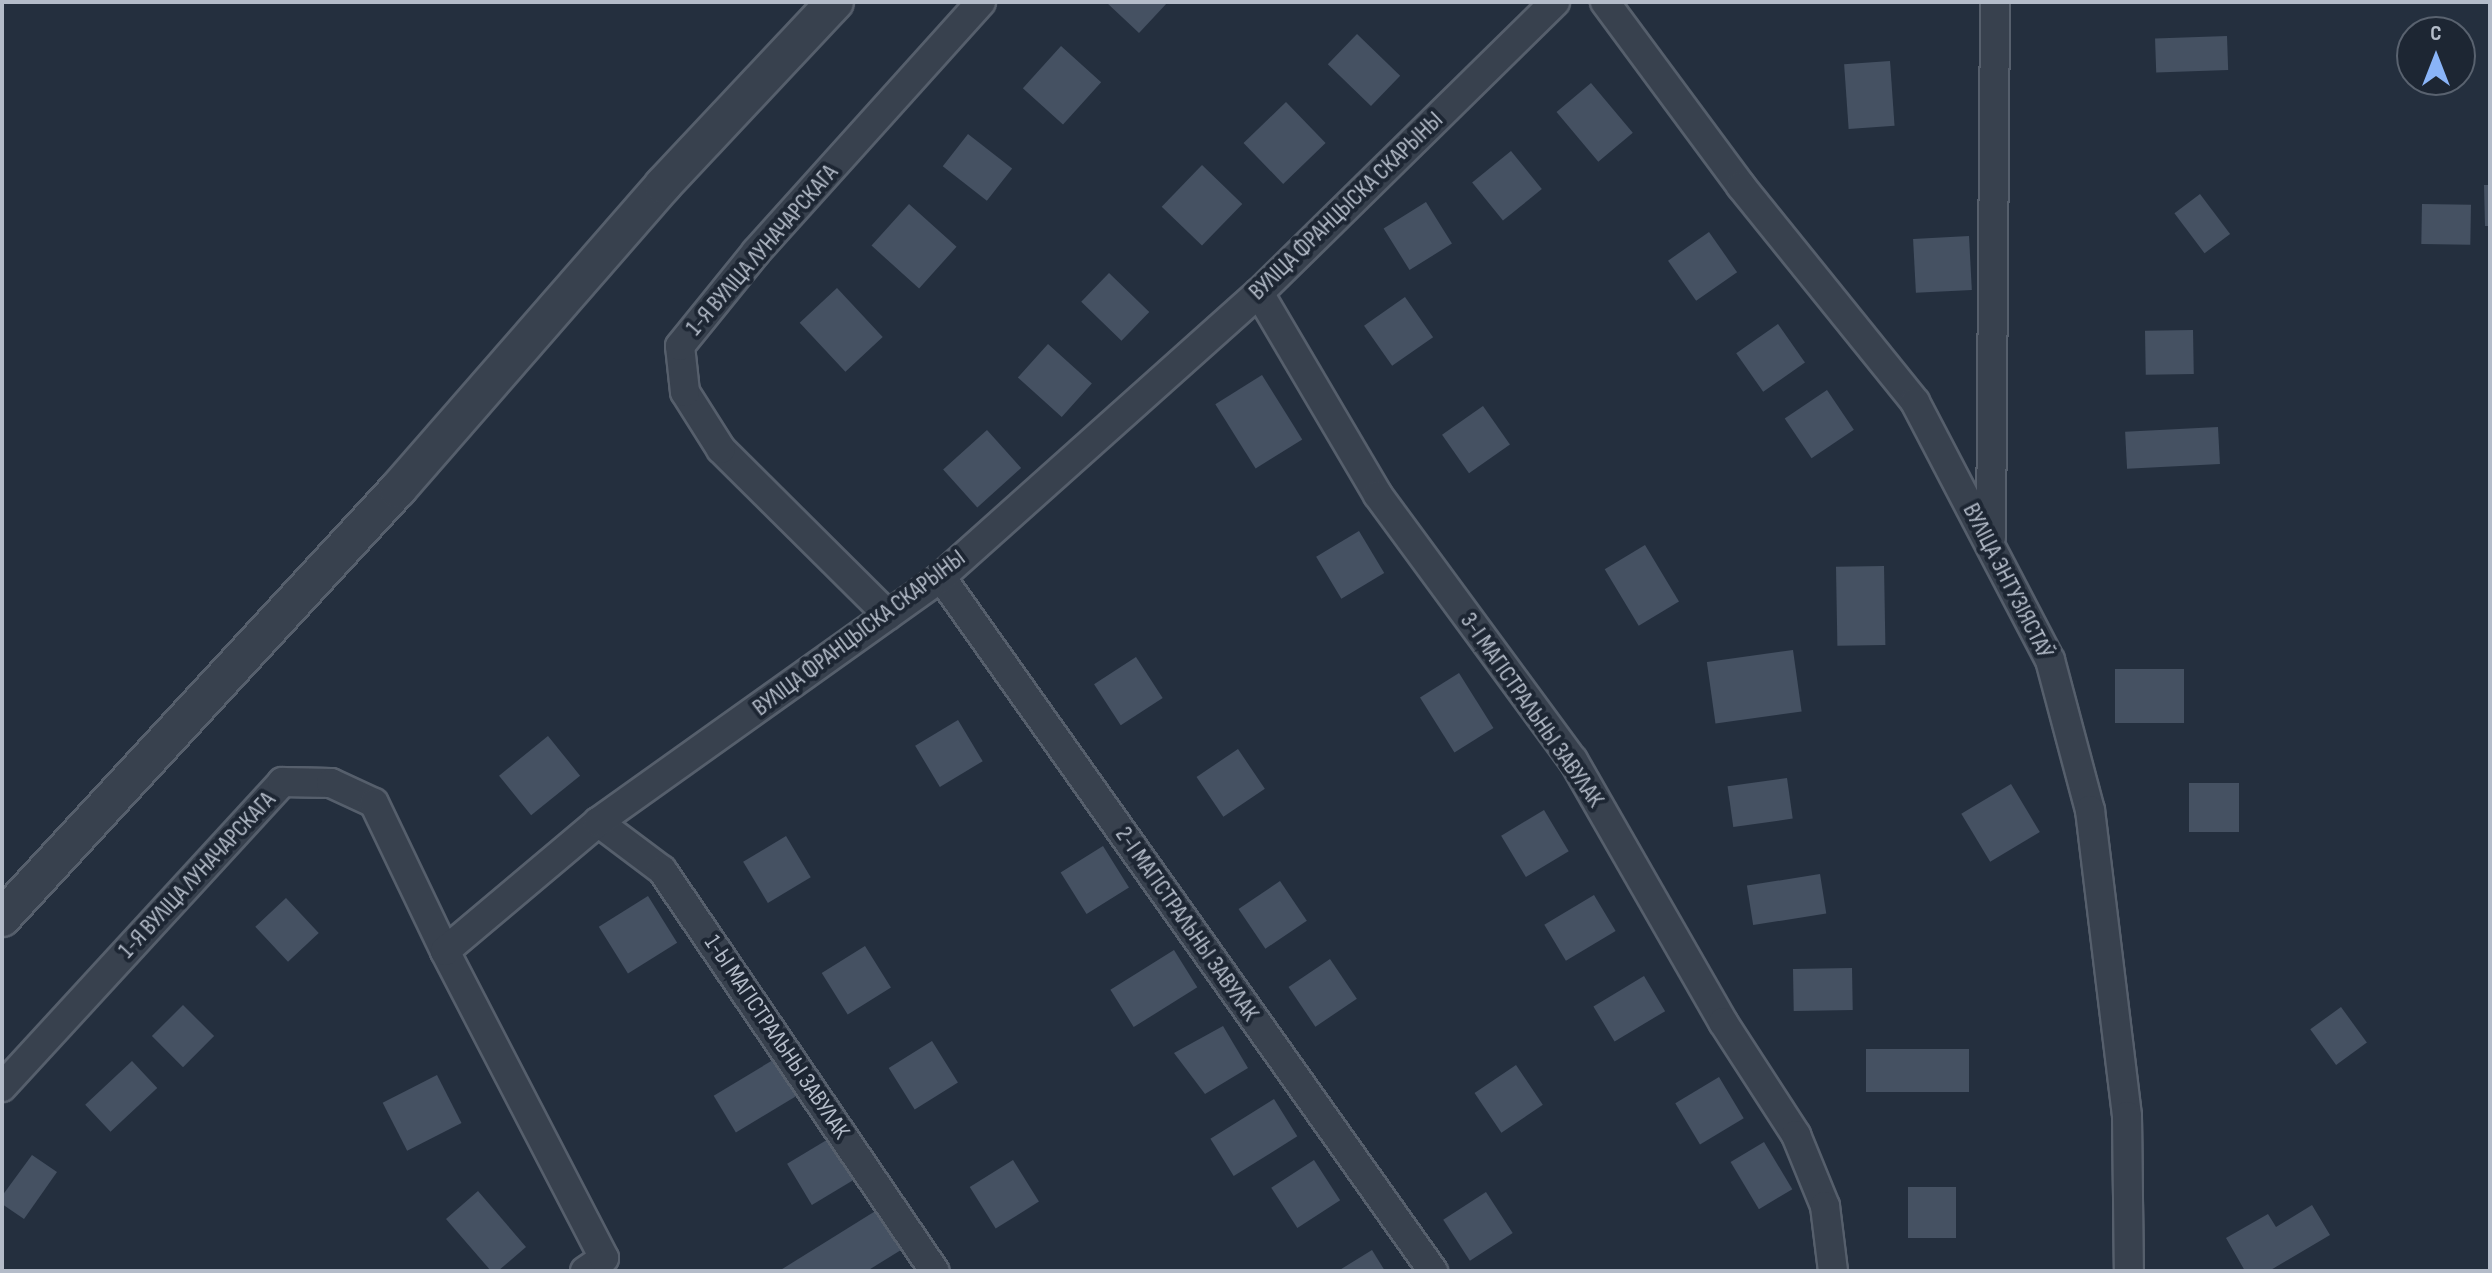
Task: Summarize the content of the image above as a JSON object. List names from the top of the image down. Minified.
{"streets":{"street":["ВУЛІЦА ФРАНЦЫСКА СКАРЫНЫ","1-Я ВУЛІЦА ЛУНАЧАРСКАГА","ВУЛІЦА ЭНТУЗІЯСТАЎ","3-І МАГІСТРАЛЬНЫ ЗАВУЛАК","2-І МАГІСТРАЛЬНЫ ЗАВУЛАК","1-Ы МАГІСТРАЛЬНЫ ЗАВУЛАК"]},"crossings":[["ВУЛІЦА ФРАНЦЫСКА СКАРЫНЫ","1-Я ВУЛІЦА ЛУНАЧАРСКАГА"],["ВУЛІЦА ФРАНЦЫСКА СКАРЫНЫ","3-І МАГІСТРАЛЬНЫ ЗАВУЛАК"],["ВУЛІЦА ФРАНЦЫСКА СКАРЫНЫ","2-І МАГІСТРАЛЬНЫ ЗАВУЛАК"],["ВУЛІЦА ФРАНЦЫСКА СКАРЫНЫ","1-Ы МАГІСТРАЛЬНЫ ЗАВУЛАК"]],"north":"top"}
